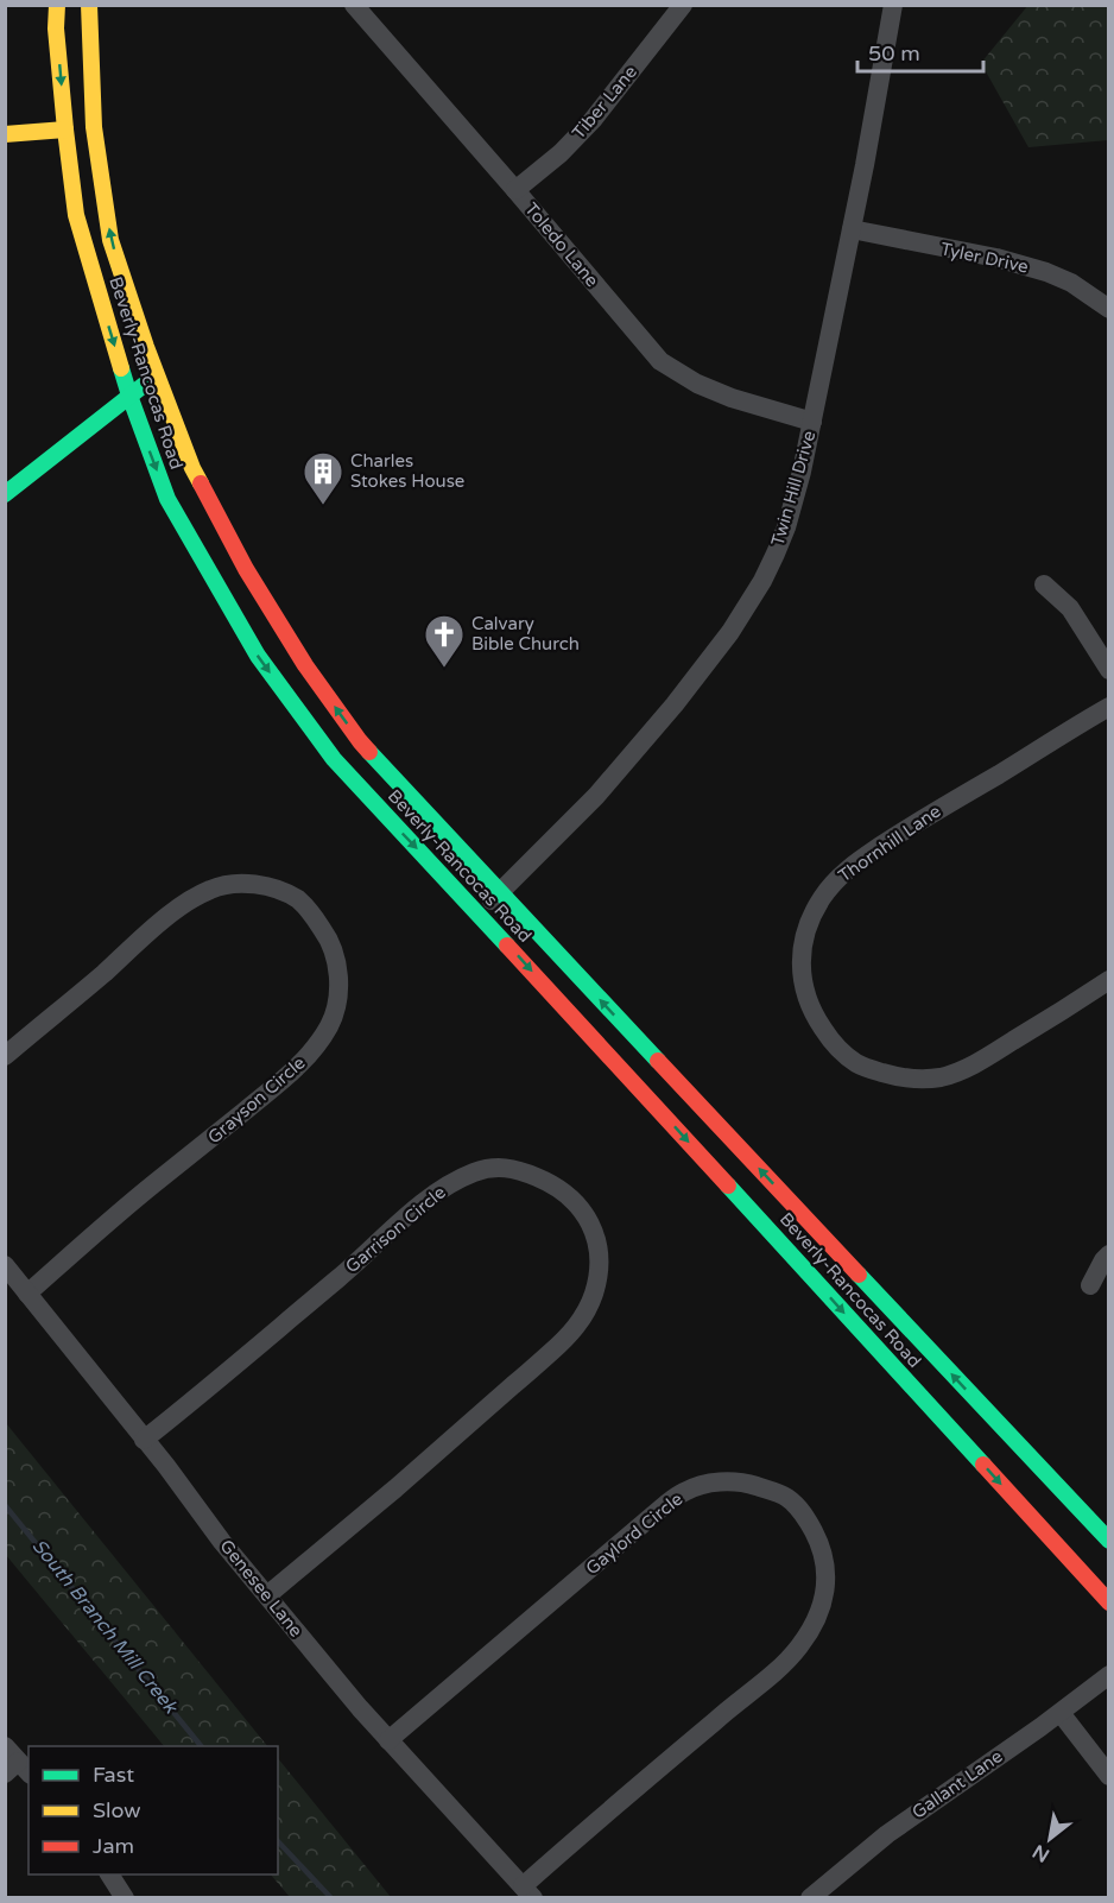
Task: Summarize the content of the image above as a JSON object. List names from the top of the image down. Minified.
{"streets":{"main road":["Beverly-Rancocas Road"],"street":["Tiber Lane","Toledo Lane","Tyler Drive","Twin Hill Drive","Thornhill Lane","Grayson Circle","Garrison Circle","Gaylord Circle","Genesee Lane","Gallant Lane"]},"crossings":[["Tiber Lane","Toledo Lane"],["Toledo Lane","Twin Hill Drive"],["Tyler Drive","Twin Hill Drive"],["Beverly-Rancocas Road","Twin Hill Drive"],["Grayson Circle","Genesee Lane"],["Garrison Circle","Genesee Lane"],["Gaylord Circle","Genesee Lane"]],"water":["South Branch Mill Creek"],"places":{"building":["Charles Stokes House"],"church":["Calvary Bible Church"]},"legend":["Fast","Slow","Jam"],"scale_bar":"50 m","north":"bottom left"}
